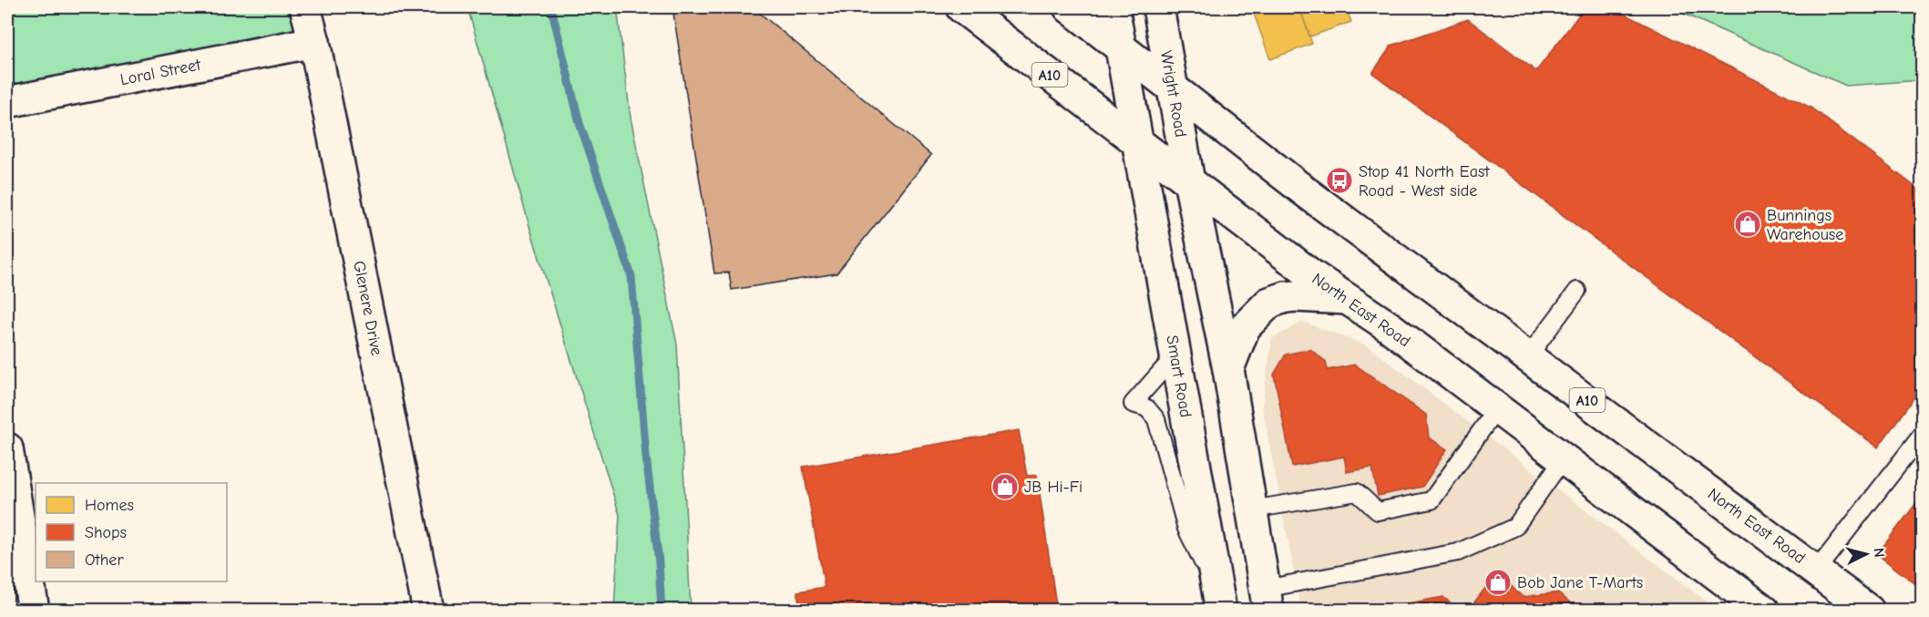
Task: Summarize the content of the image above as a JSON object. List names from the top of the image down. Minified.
{"streets":{"main road":["Loral Street","A10","Wright Road","Glenere Drive","North East Road","Smart Road"]},"crossings":[["Loral Street","Glenere Drive"],["Wright Road","North East Road"],["North East Road","Smart Road"]],"places":{"bus stop":["Stop 41 North East Road - West side"],"shop":["Bunnings Warehouse","JB Hi-Fi","Bob Jane T-Marts"]},"legend":["Homes","Shops","Other"],"north":"right"}
